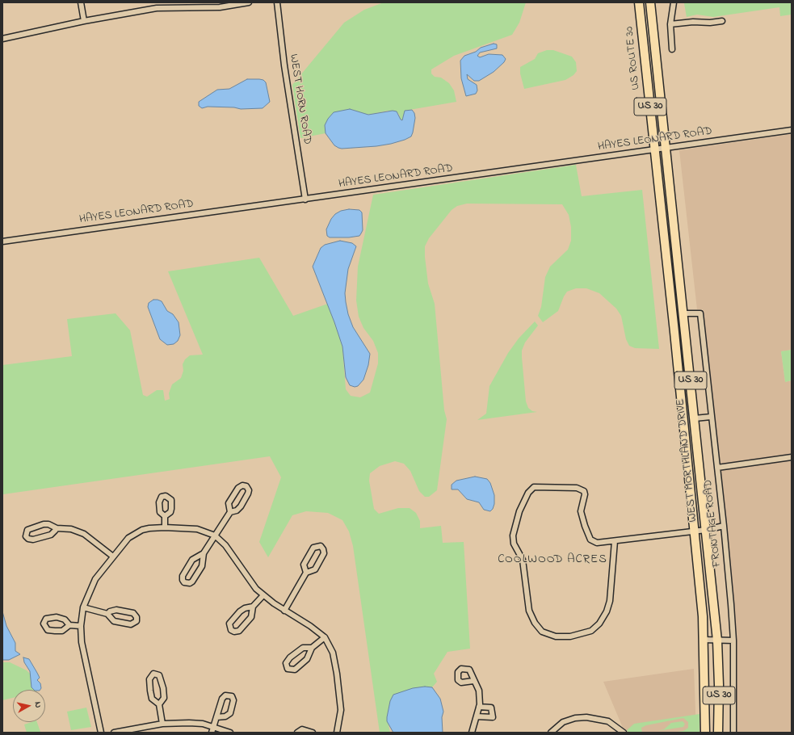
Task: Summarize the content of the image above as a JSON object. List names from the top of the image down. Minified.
{"streets":{"highway":["US ROUTE 30","US 30","WEST MORTHLAND DRIVE"],"street":["WEST HORN ROAD","HAYES LEONARD ROAD","FRONTAGE ROAD"]},"crossings":[["US ROUTE 30","HAYES LEONARD ROAD"],["US ROUTE 30","WEST MORTHLAND DRIVE"],["WEST HORN ROAD","HAYES LEONARD ROAD"],["US 30","HAYES LEONARD ROAD"],["US 30","WEST MORTHLAND DRIVE"],["HAYES LEONARD ROAD","WEST MORTHLAND DRIVE"],["WEST MORTHLAND DRIVE","FRONTAGE ROAD"]],"districts":["COOLWOOD ACRES"],"north":"right"}
